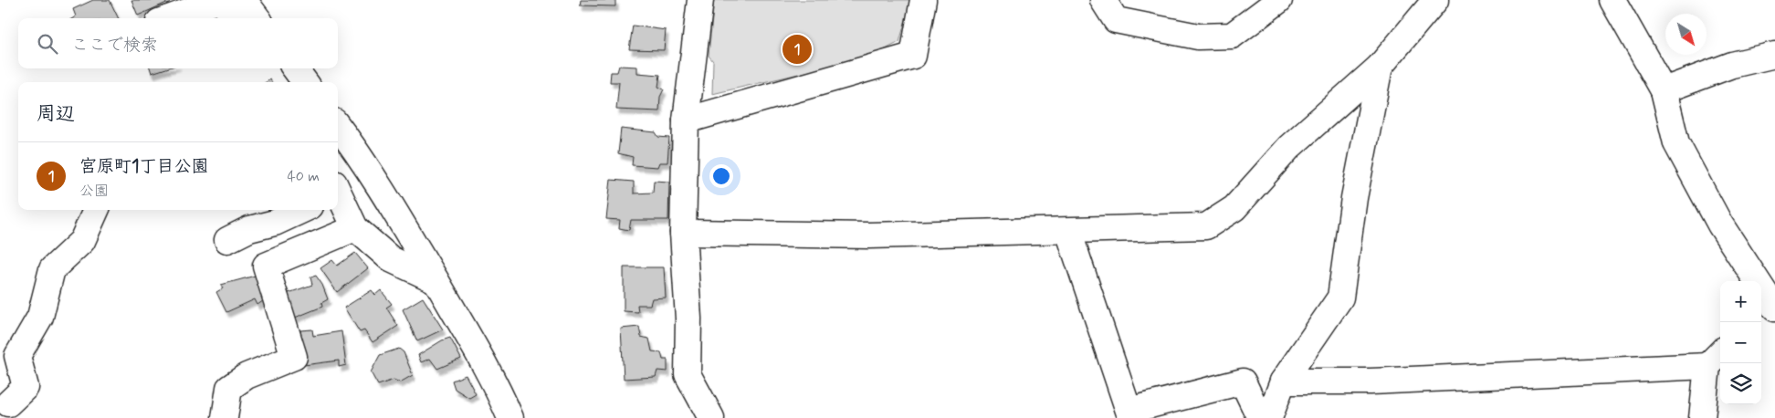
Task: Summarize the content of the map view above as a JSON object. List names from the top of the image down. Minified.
{"north":"bottom right","page":{"search":"ここで検索","pins":"1","heading":"周辺","list":[{"mark":"1","name":"宮原町1丁目公園","note":"公園","value":"40 m"}],"map_buttons":["+","−"]}}
